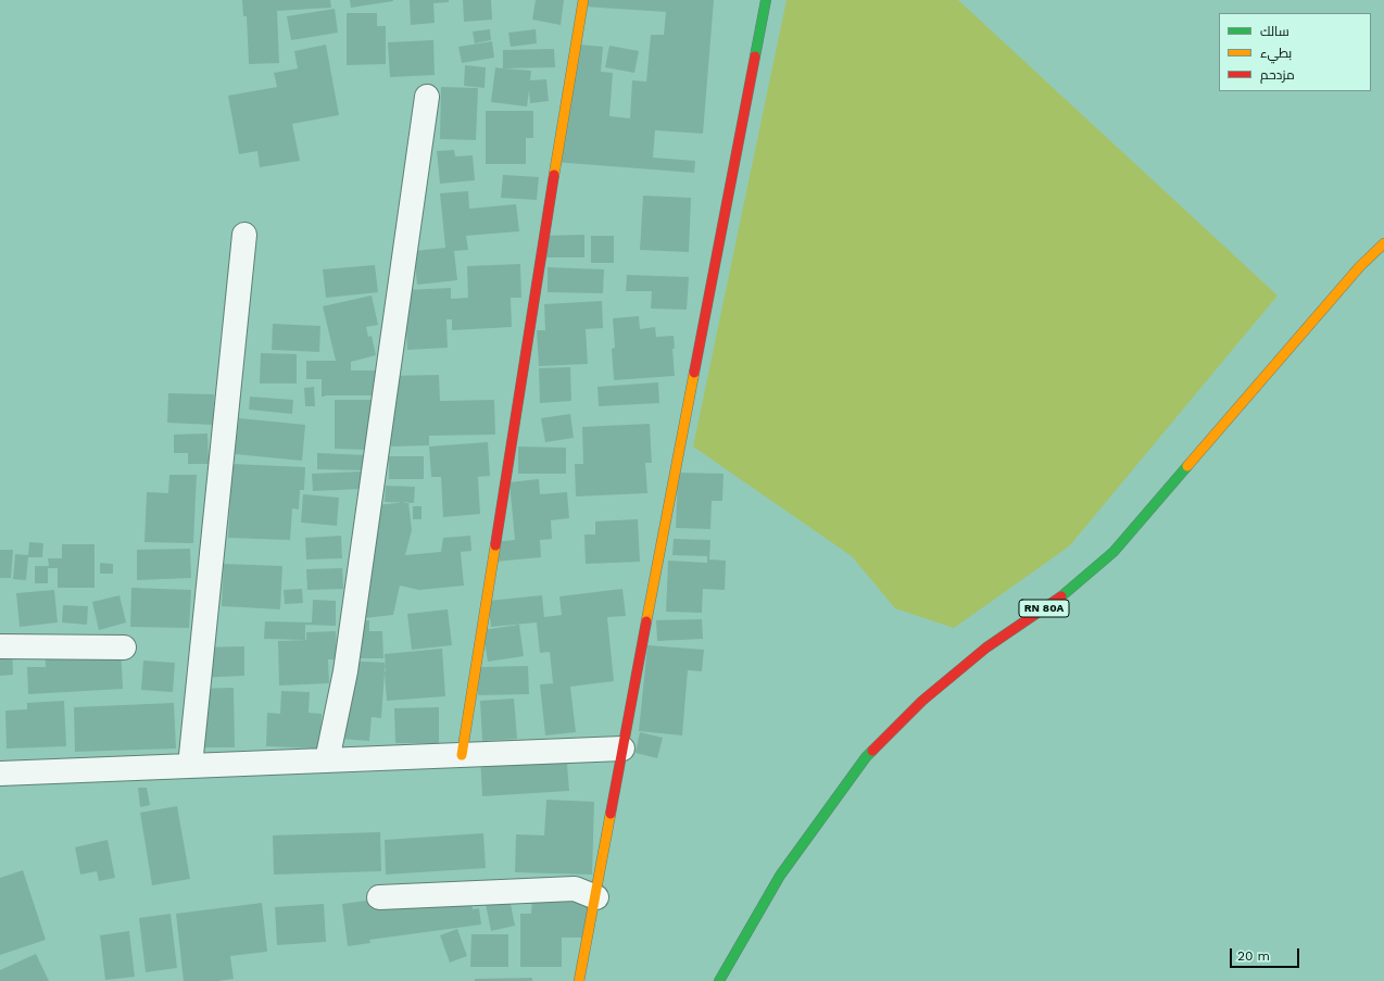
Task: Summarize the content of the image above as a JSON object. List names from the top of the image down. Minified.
{"streets":{"street":["RN 80A"]},"legend":["سالك","بطيء","مزدحم"],"scale_bar":"20 m"}
